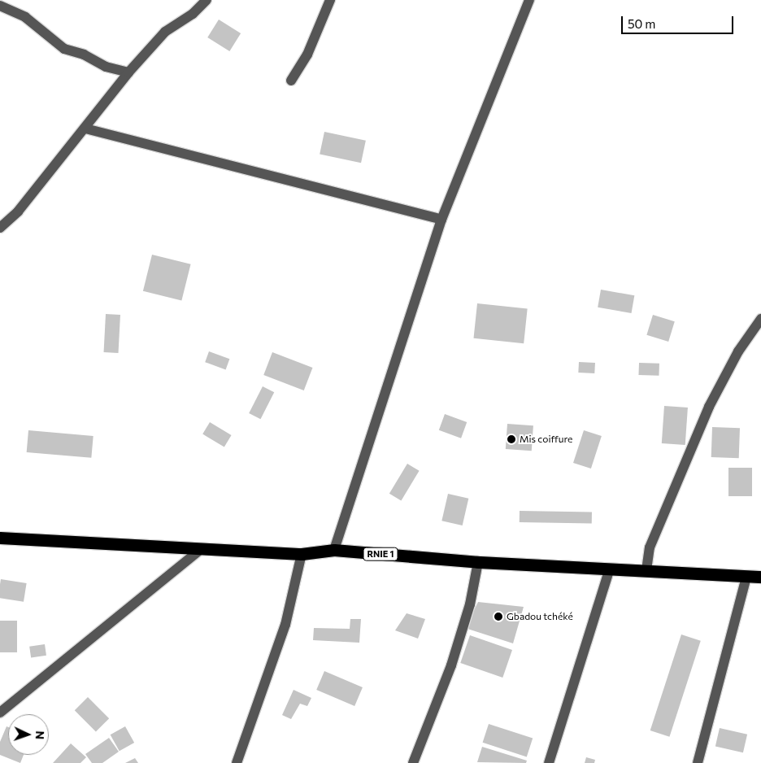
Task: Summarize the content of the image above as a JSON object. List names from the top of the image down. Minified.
{"streets":{"highway":["RNIE 1"]},"places":["Mis coiffure","Gbadou tchéké"],"scale_bar":"50 m","north":"right"}
